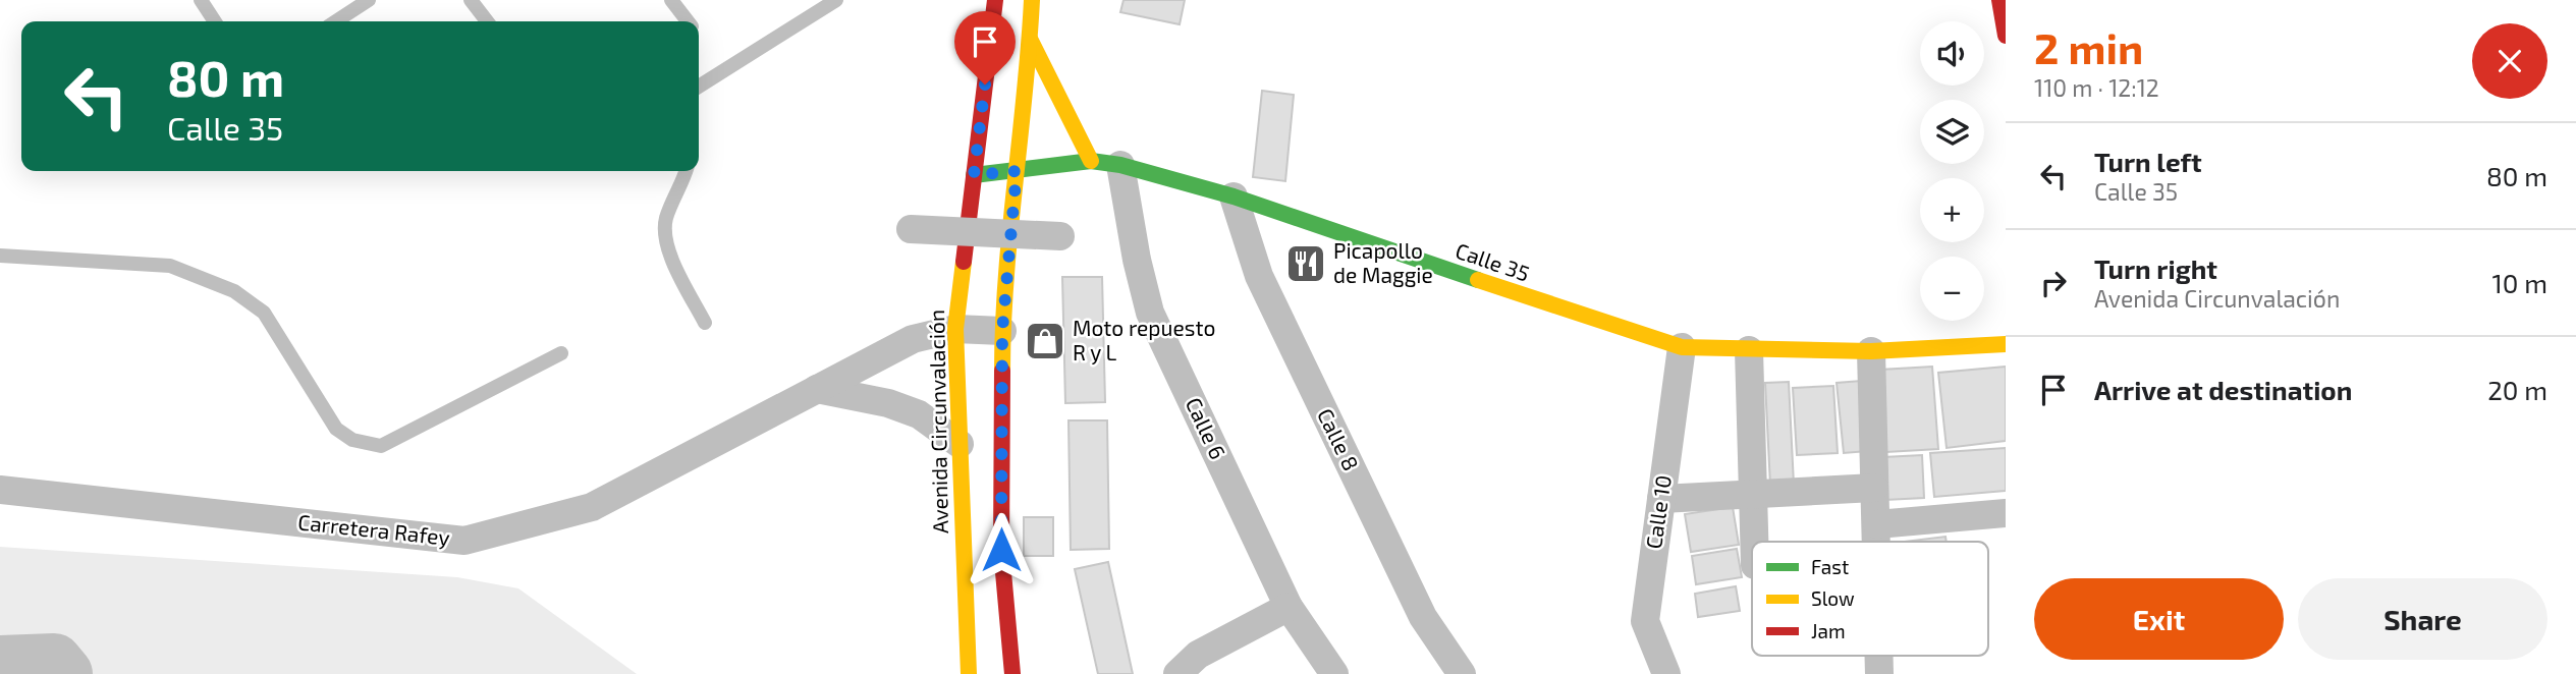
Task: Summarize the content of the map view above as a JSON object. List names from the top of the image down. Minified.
{"streets":{"main road":["Calle 35","Avenida Circunvalación"],"street":["Calle 6","Calle 8","Calle 10","Carretera Rafey"]},"crossings":[["Calle 35","Avenida Circunvalación"],["Calle 35","Calle 6"],["Calle 35","Calle 8"],["Calle 35","Calle 10"],["Avenida Circunvalación","Carretera Rafey"]],"places":{"restaurant":["Picapollo de Maggie"],"shop":["Moto repuesto R y L"]},"legend":["Fast","Slow","Jam"],"page":{"heading":["2 min","110 m · 12:12"],"map_buttons":["+","−"],"turn":["80 m","Calle 35"],"list":[{"name":"Turn left","note":"Calle 35","value":"80 m"},{"name":"Turn right","note":"Avenida Circunvalación","value":"10 m"},{"name":"Arrive at destination","value":"20 m"}],"buttons":["Exit","Share"]}}
